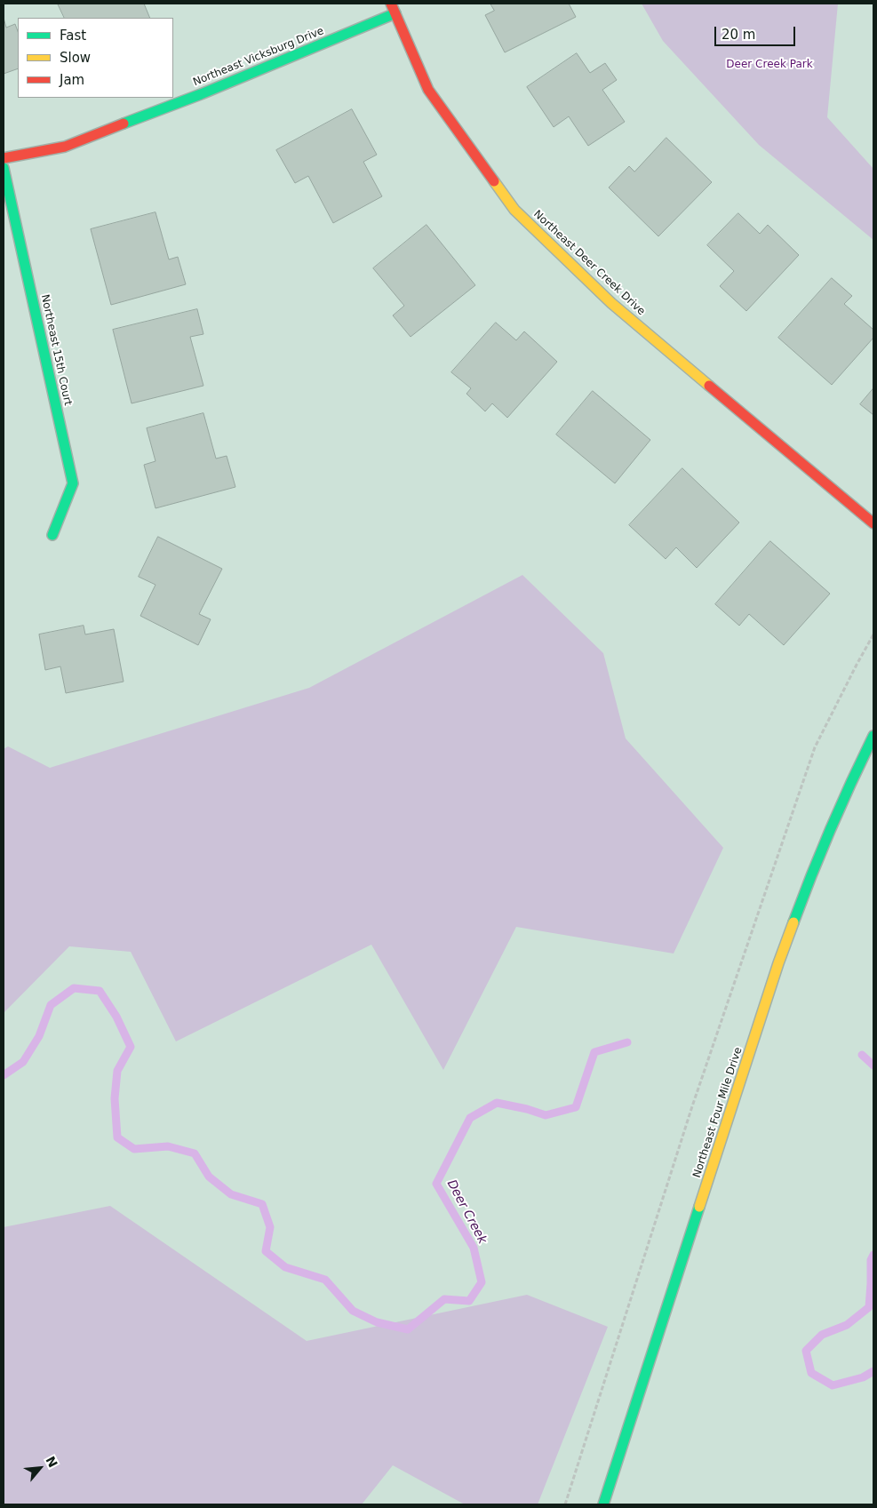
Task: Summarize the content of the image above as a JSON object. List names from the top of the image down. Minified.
{"streets":{"street":["Northeast Vicksburg Drive","Northeast Deer Creek Drive","Northeast 15th Court","Northeast Four Mile Drive"]},"crossings":[["Northeast Vicksburg Drive","Northeast Deer Creek Drive"]],"water":["Deer Creek"],"parks":["Deer Creek Park"],"legend":["Fast","Slow","Jam"],"scale_bar":"20 m","north":"top right"}
